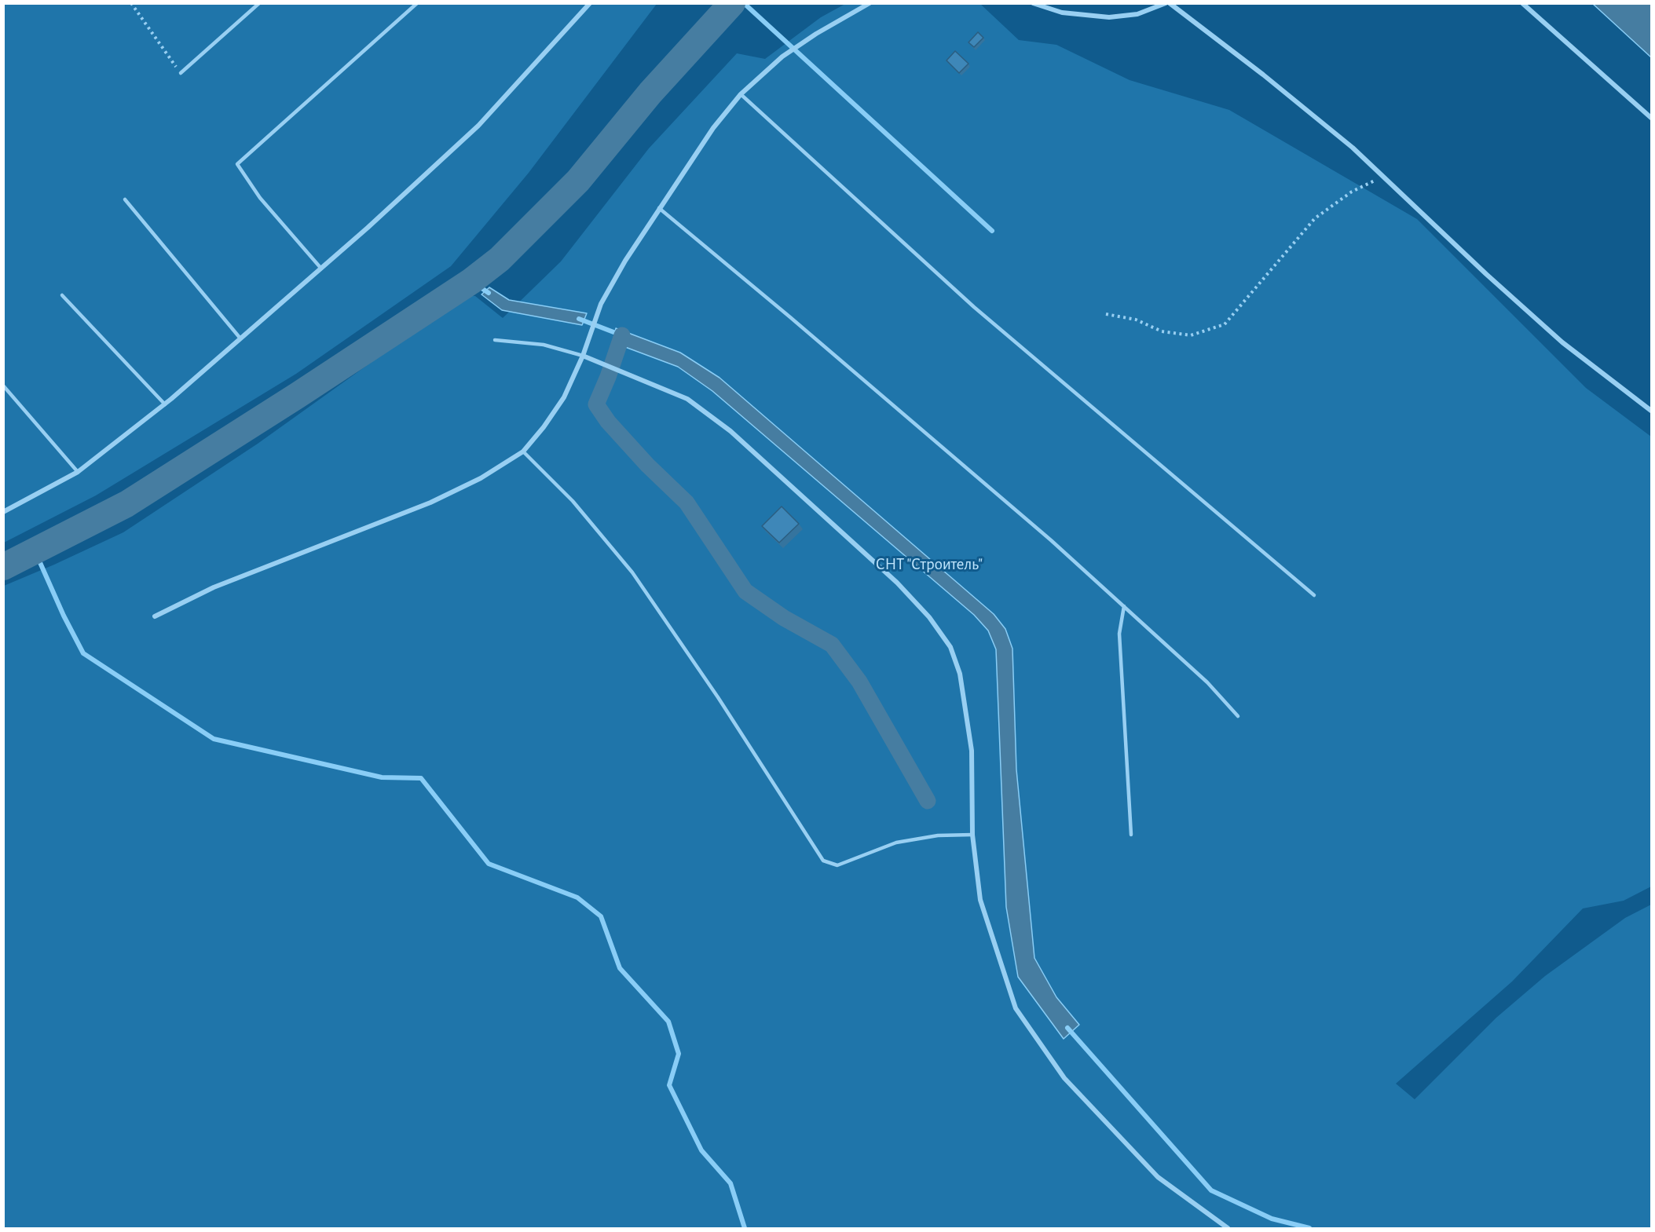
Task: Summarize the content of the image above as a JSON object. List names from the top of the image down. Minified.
{"parks":["СНТ \"Строитель\""]}
